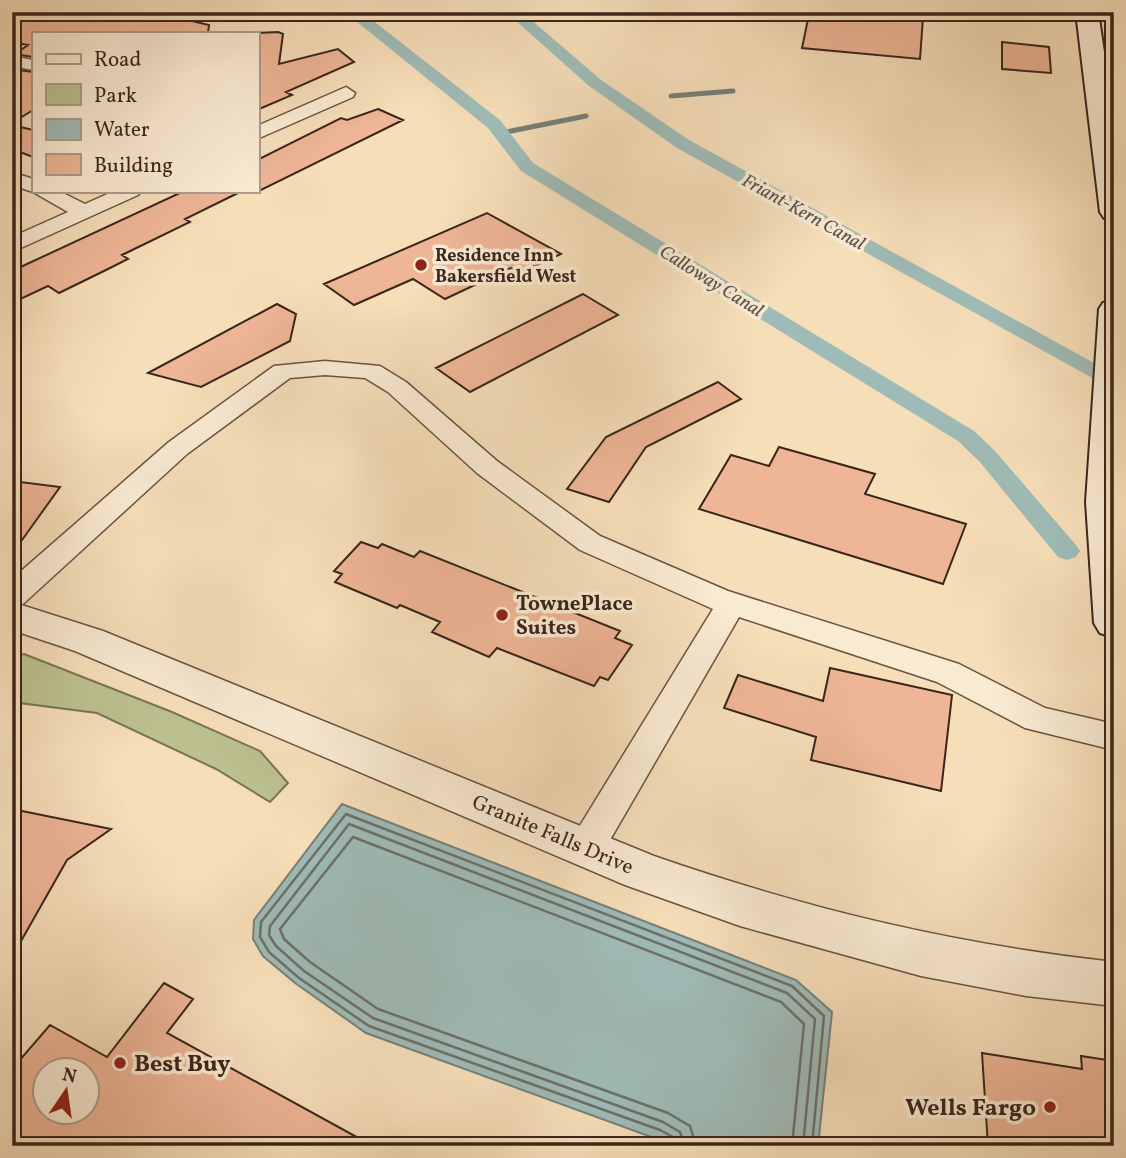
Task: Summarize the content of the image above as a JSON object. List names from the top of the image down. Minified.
{"streets":{"street":["Granite Falls Drive"]},"water":["Friant-Kern Canal","Calloway Canal"],"places":["Residence Inn Bakersfield West","TownePlace Suites","Best Buy","Wells Fargo"],"legend":["Road","Park","Water","Building"],"north":"top"}
